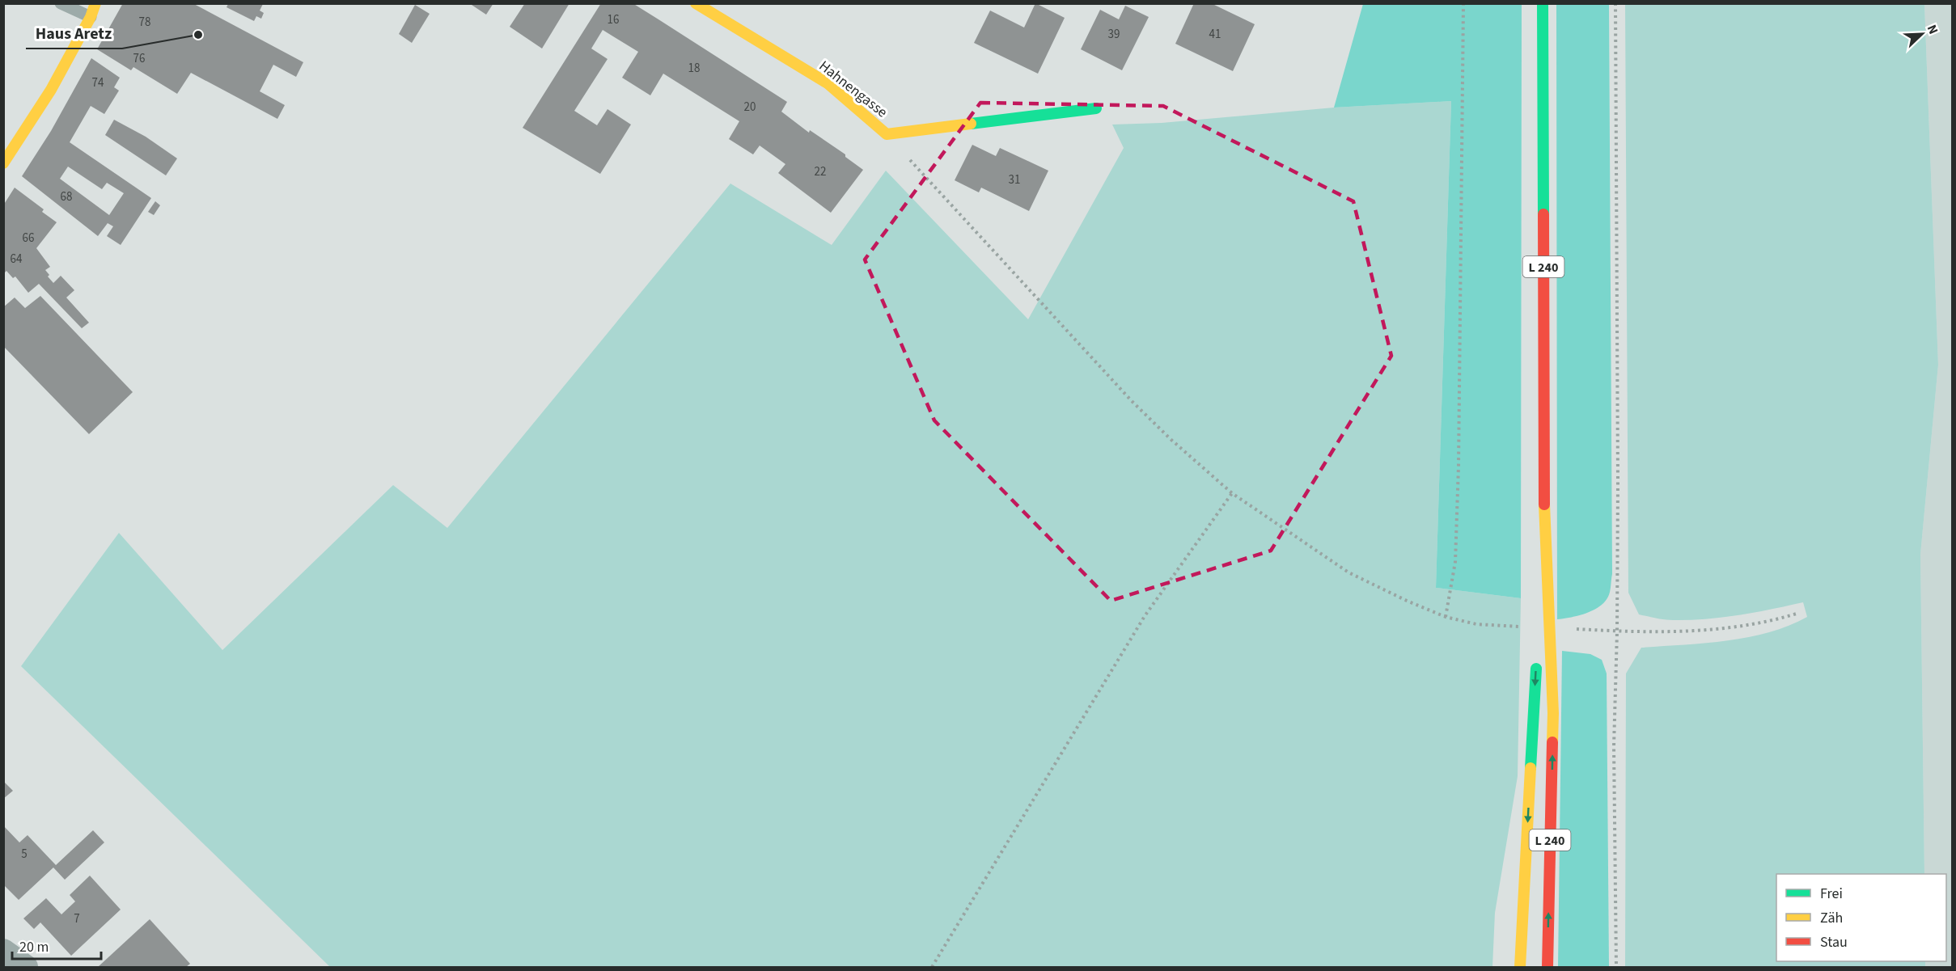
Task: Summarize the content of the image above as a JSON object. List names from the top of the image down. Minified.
{"streets":{"main road":["Hahnengasse","L 240"]},"places":["Haus Aretz"],"house_numbers":["16","78","39","41","76","18","74","20","22","31","68","66","64","5","7"],"legend":["Frei","Zäh","Stau"],"scale_bar":"20 m","north":"top right"}
